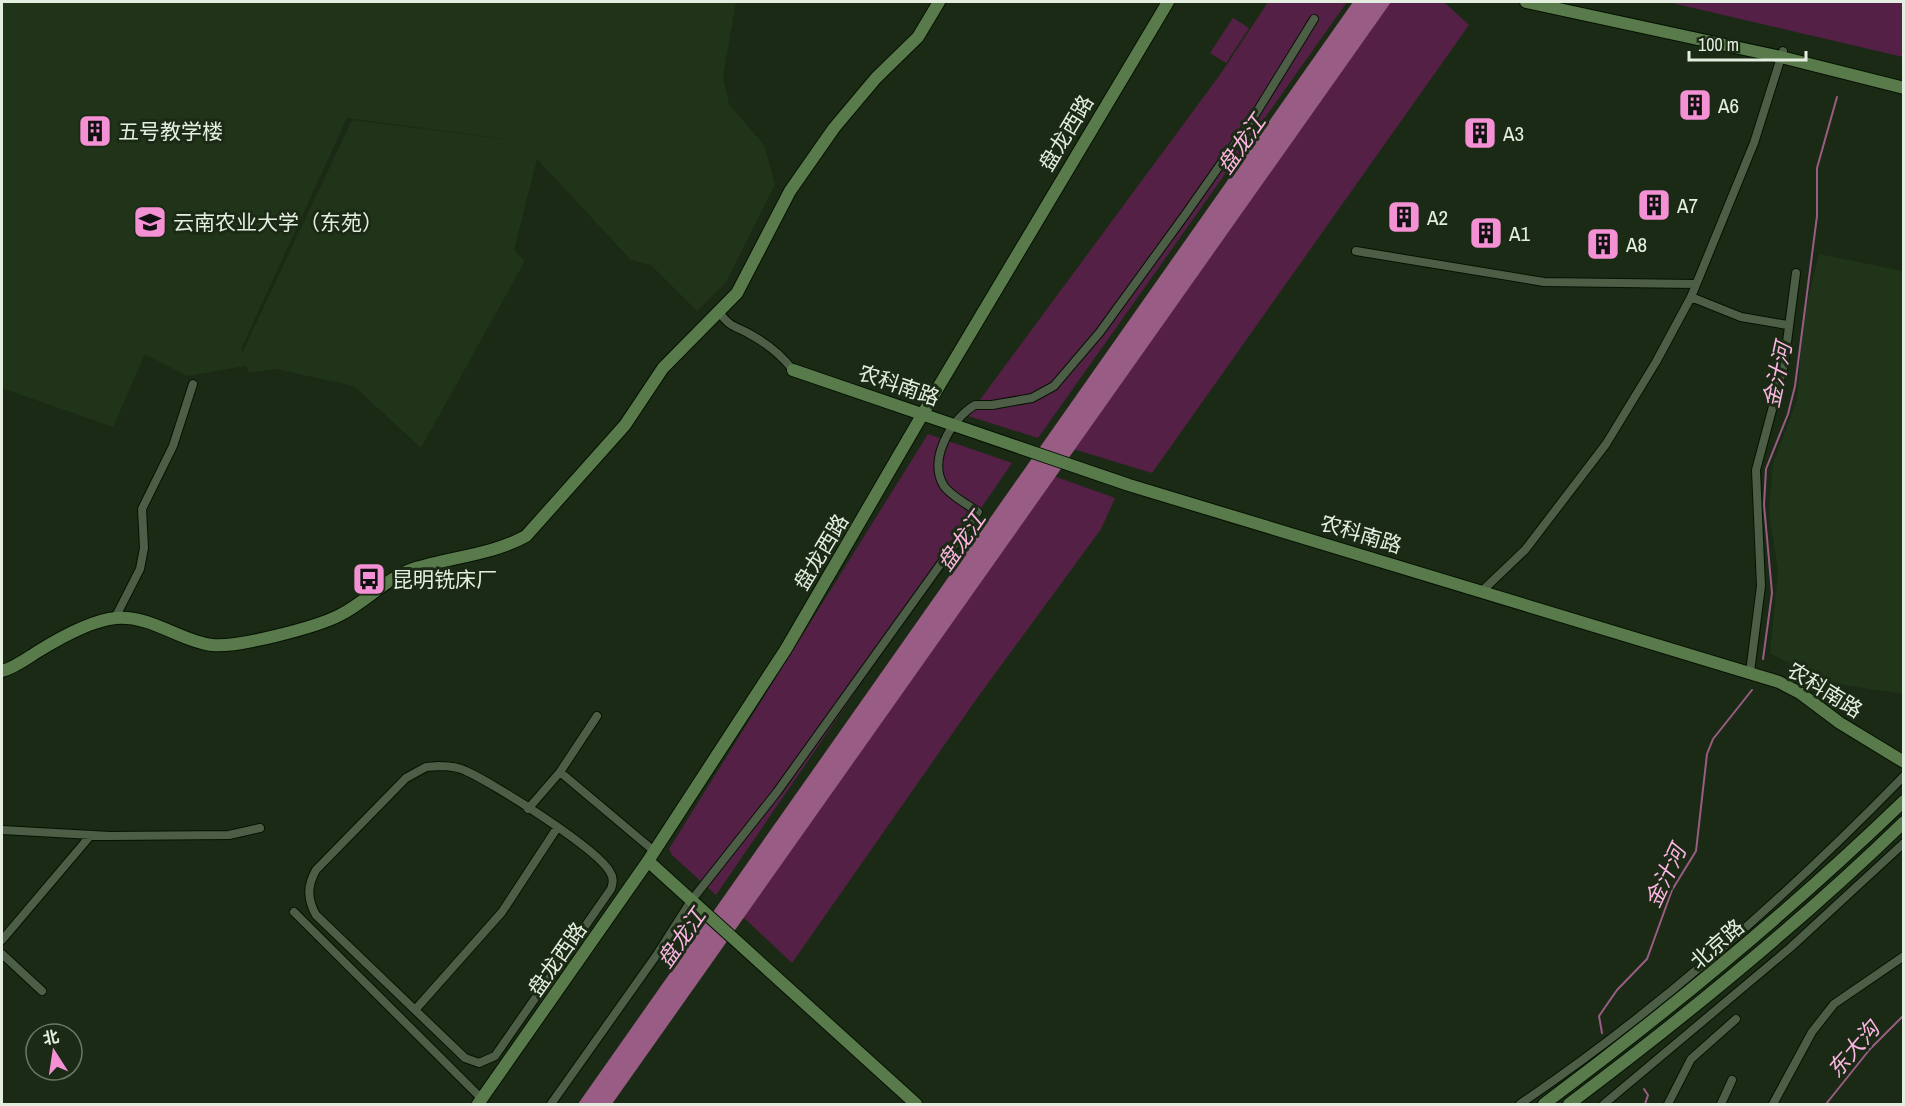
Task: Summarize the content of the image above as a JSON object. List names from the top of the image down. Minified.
{"streets":{"main road":["盘龙西路","农科南路","北京路"]},"crossings":[["盘龙西路","农科南路"]],"water":["盘龙江","金汁河","东大沟"],"places":{"building":["A6","五号教学楼","A3","A7","A2","A1","A8"],"school or university":["云南农业大学（东苑）"],"bus stop":["昆明铣床厂"]},"scale_bar":"100 m","north":"top"}
